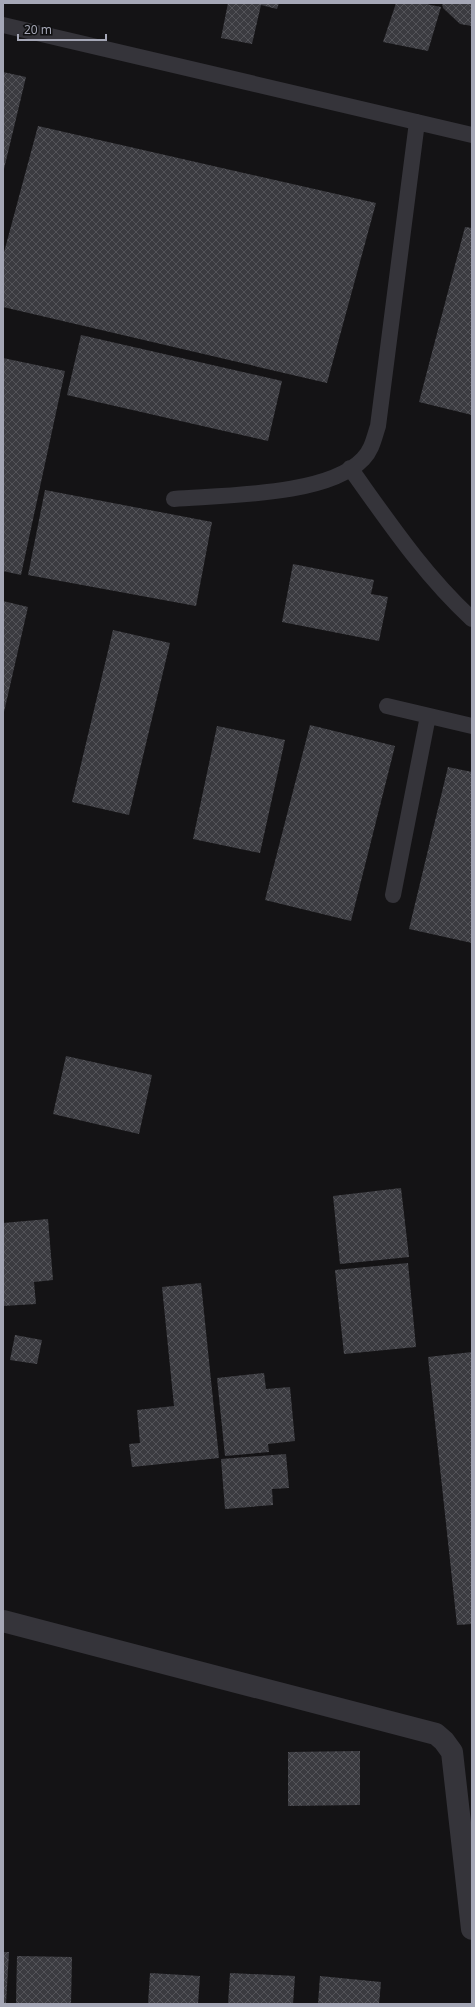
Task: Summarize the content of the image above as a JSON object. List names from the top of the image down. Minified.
{"scale_bar":"20 m"}
